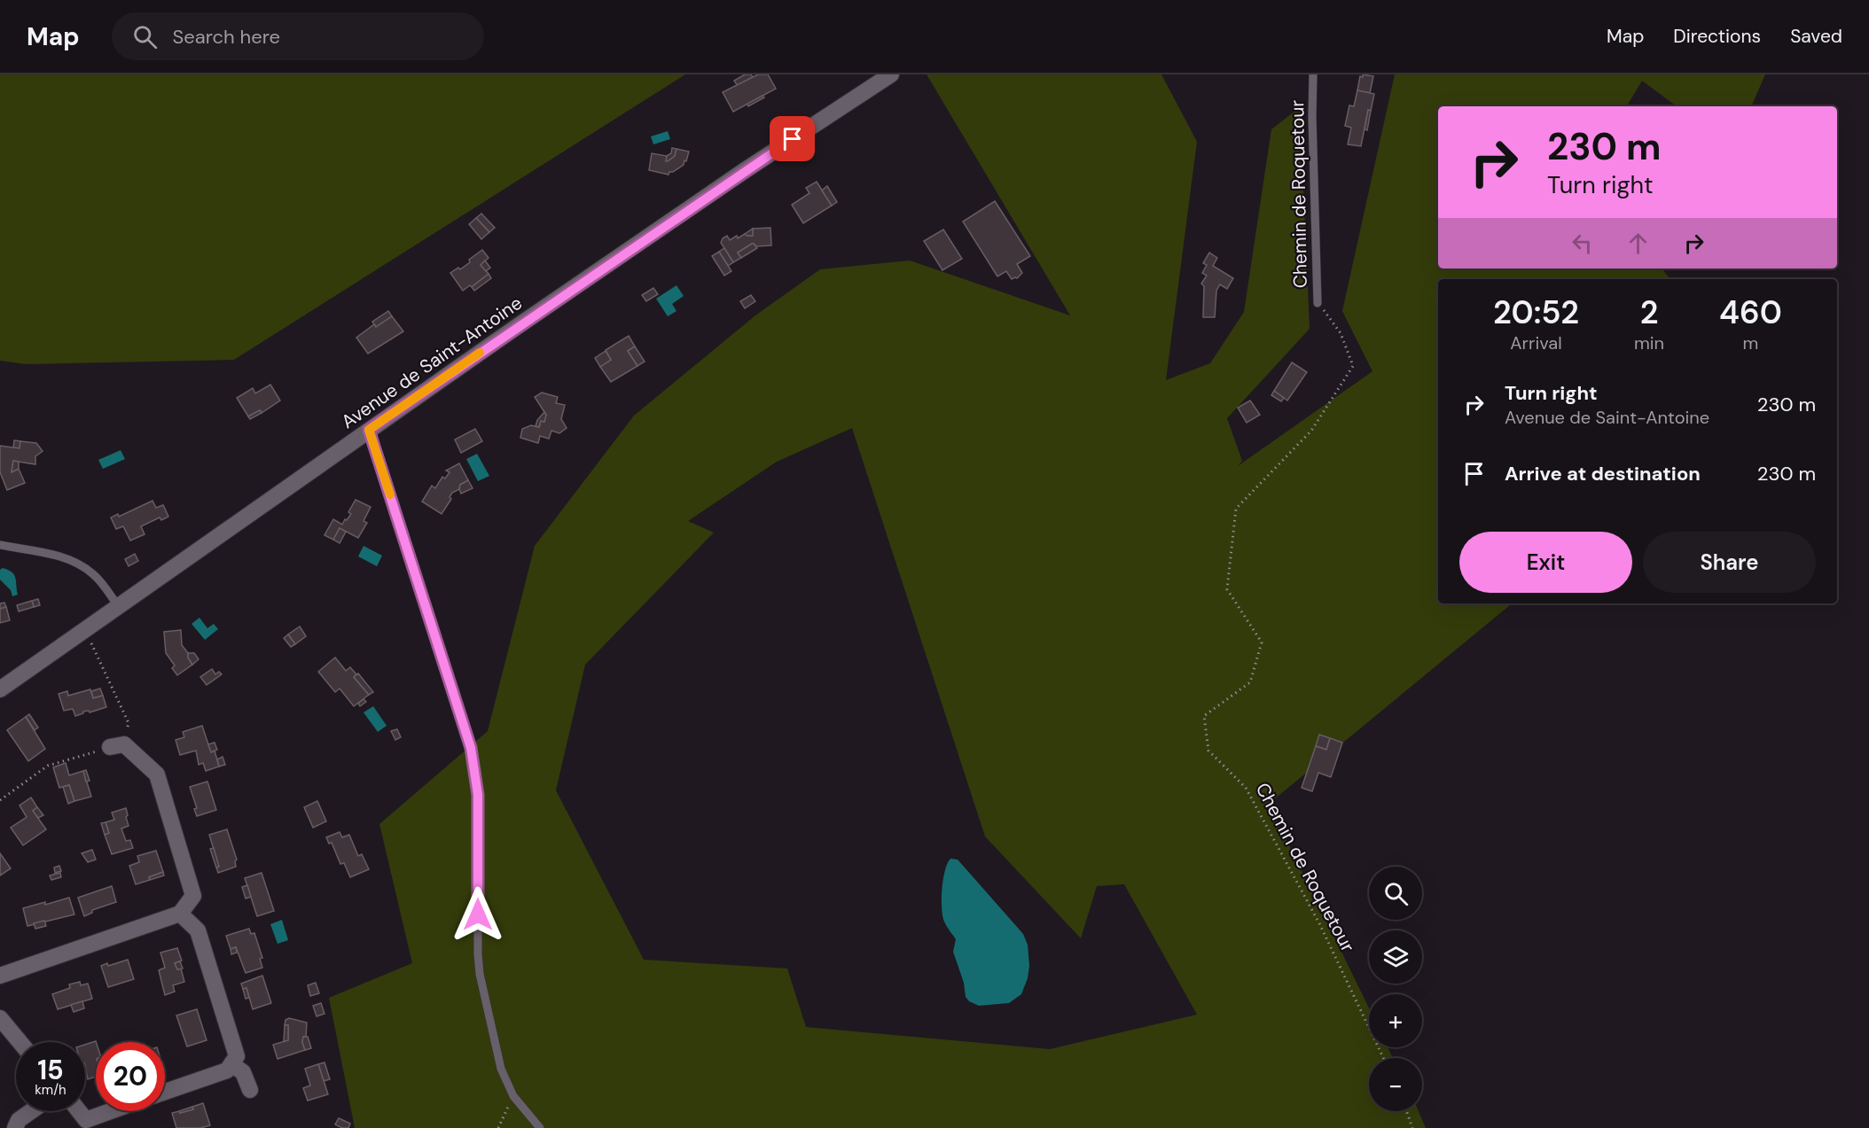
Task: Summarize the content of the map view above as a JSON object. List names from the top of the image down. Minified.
{"streets":{"street":["Avenue de Saint-Antoine"],"lane":["Chemin de Roquetour"]},"page":{"header":"Map","search":"Search here","nav":["Map","Directions","Saved"],"turn":["230 m","Turn right"],"eta":["20:52","Arrival","2","min","460","m"],"list":[{"name":"Turn right","note":"Avenue de Saint-Antoine","value":"230 m"},{"name":"Arrive at destination","value":"230 m"}],"buttons":["Exit","Share"],"map_buttons":["+","−"],"speed":"15 km/h","limit":"20"}}
